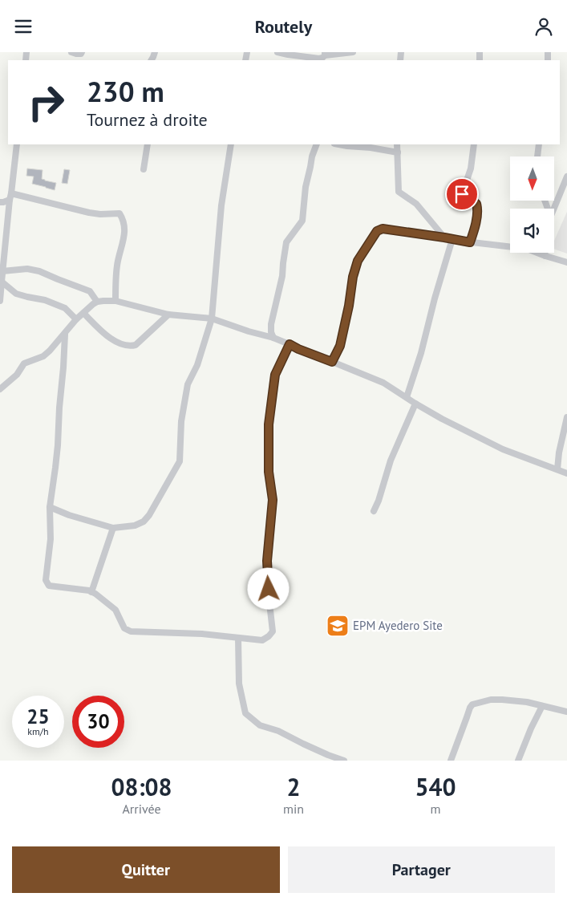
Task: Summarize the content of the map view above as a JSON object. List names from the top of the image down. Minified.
{"places":{"school or university":["EPM Ayedero Site"]},"north":"bottom","page":{"header":"Routely","turn":["230 m","Tournez à droite"],"speed":"25 km/h","limit":"30","eta":["08:08","Arrivée","2","min","540","m"],"buttons":["Quitter","Partager"]}}
